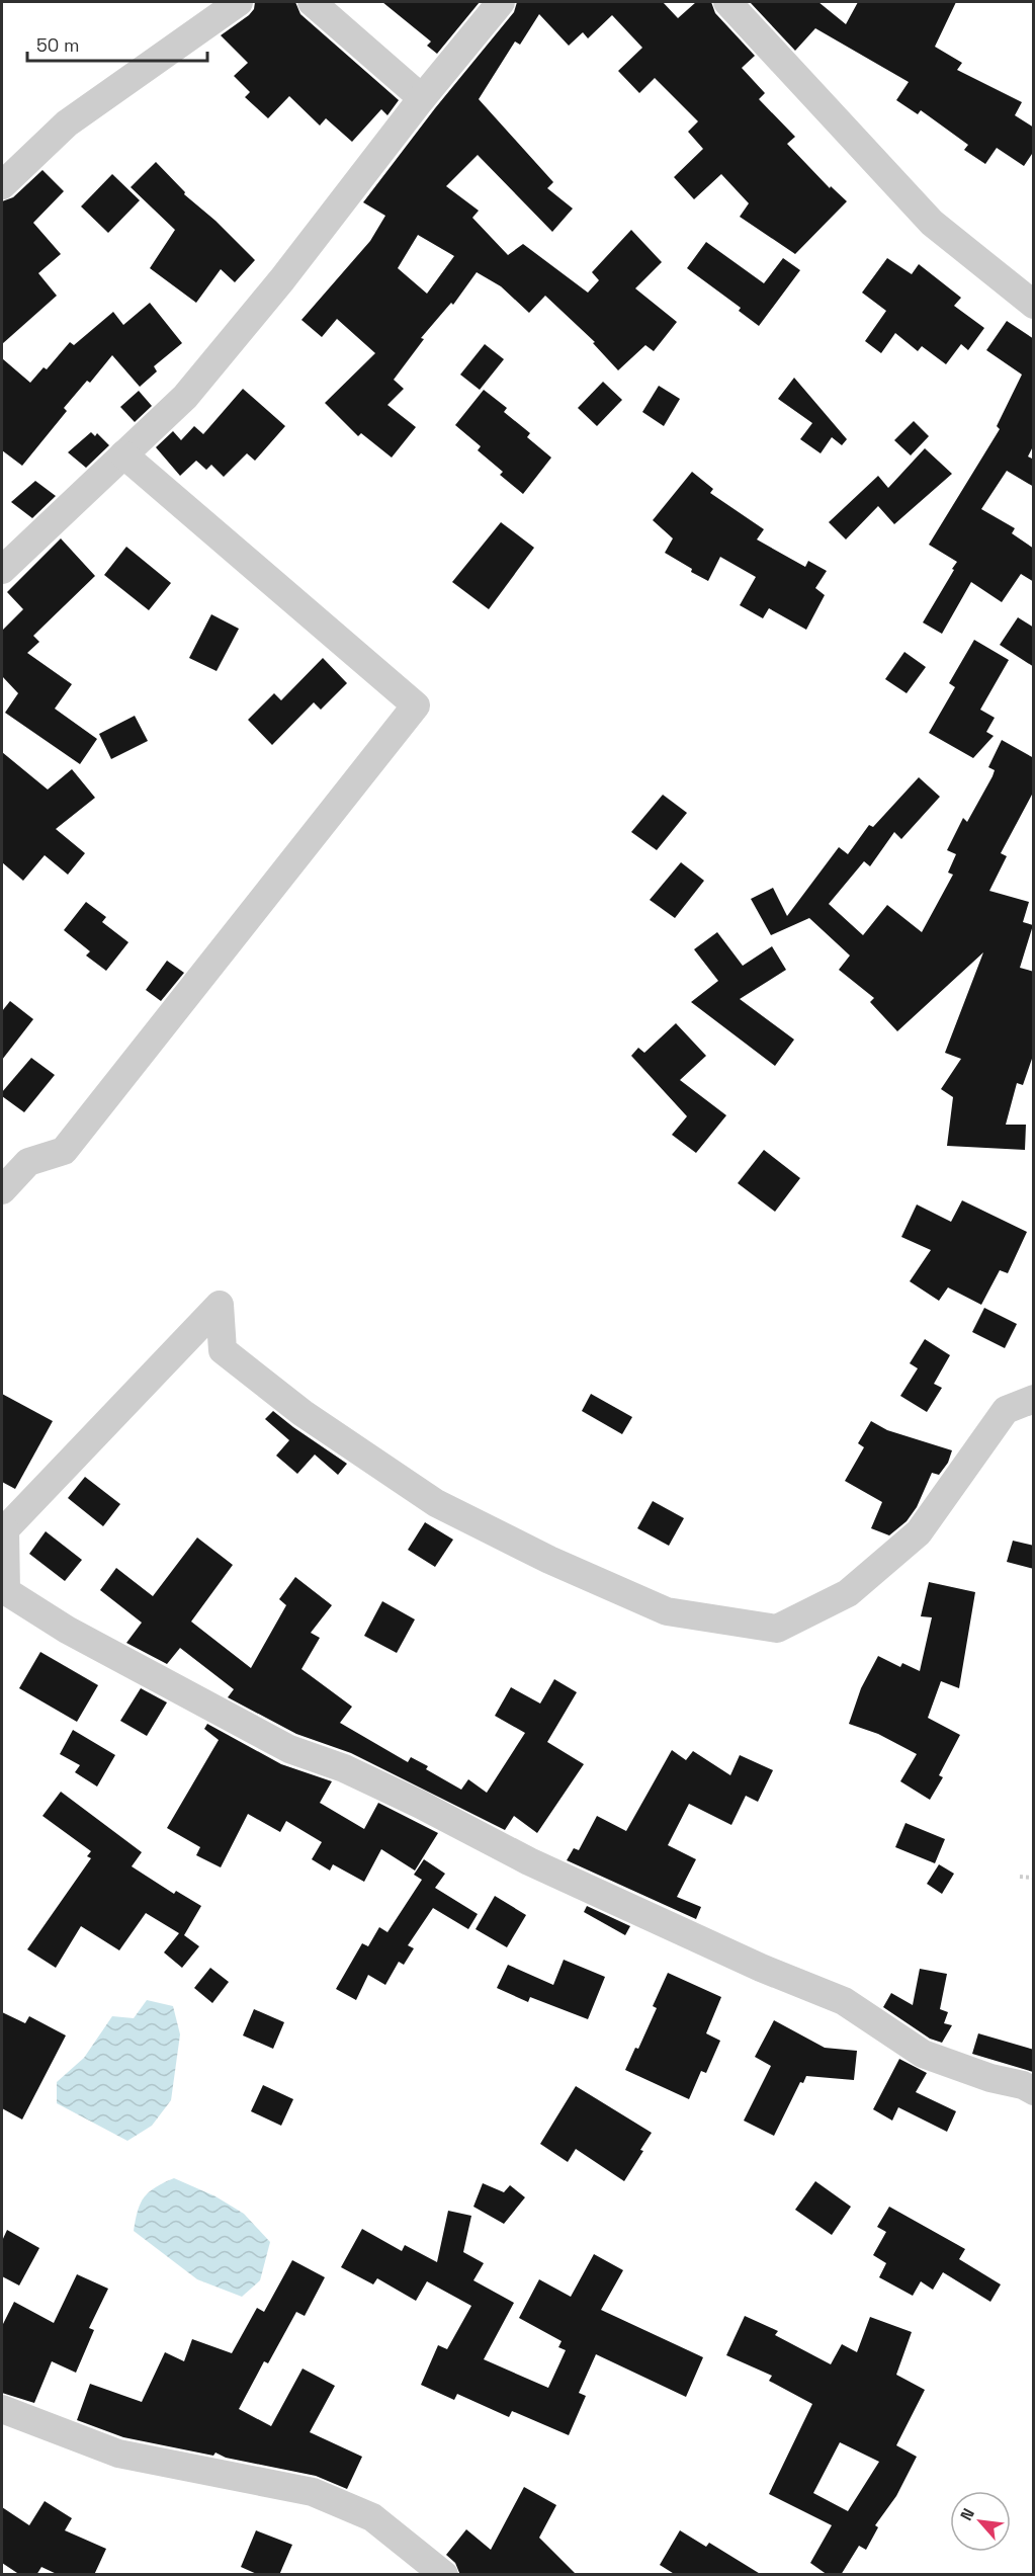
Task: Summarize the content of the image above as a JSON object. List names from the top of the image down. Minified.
{"scale_bar":"50 m","north":"top left"}
